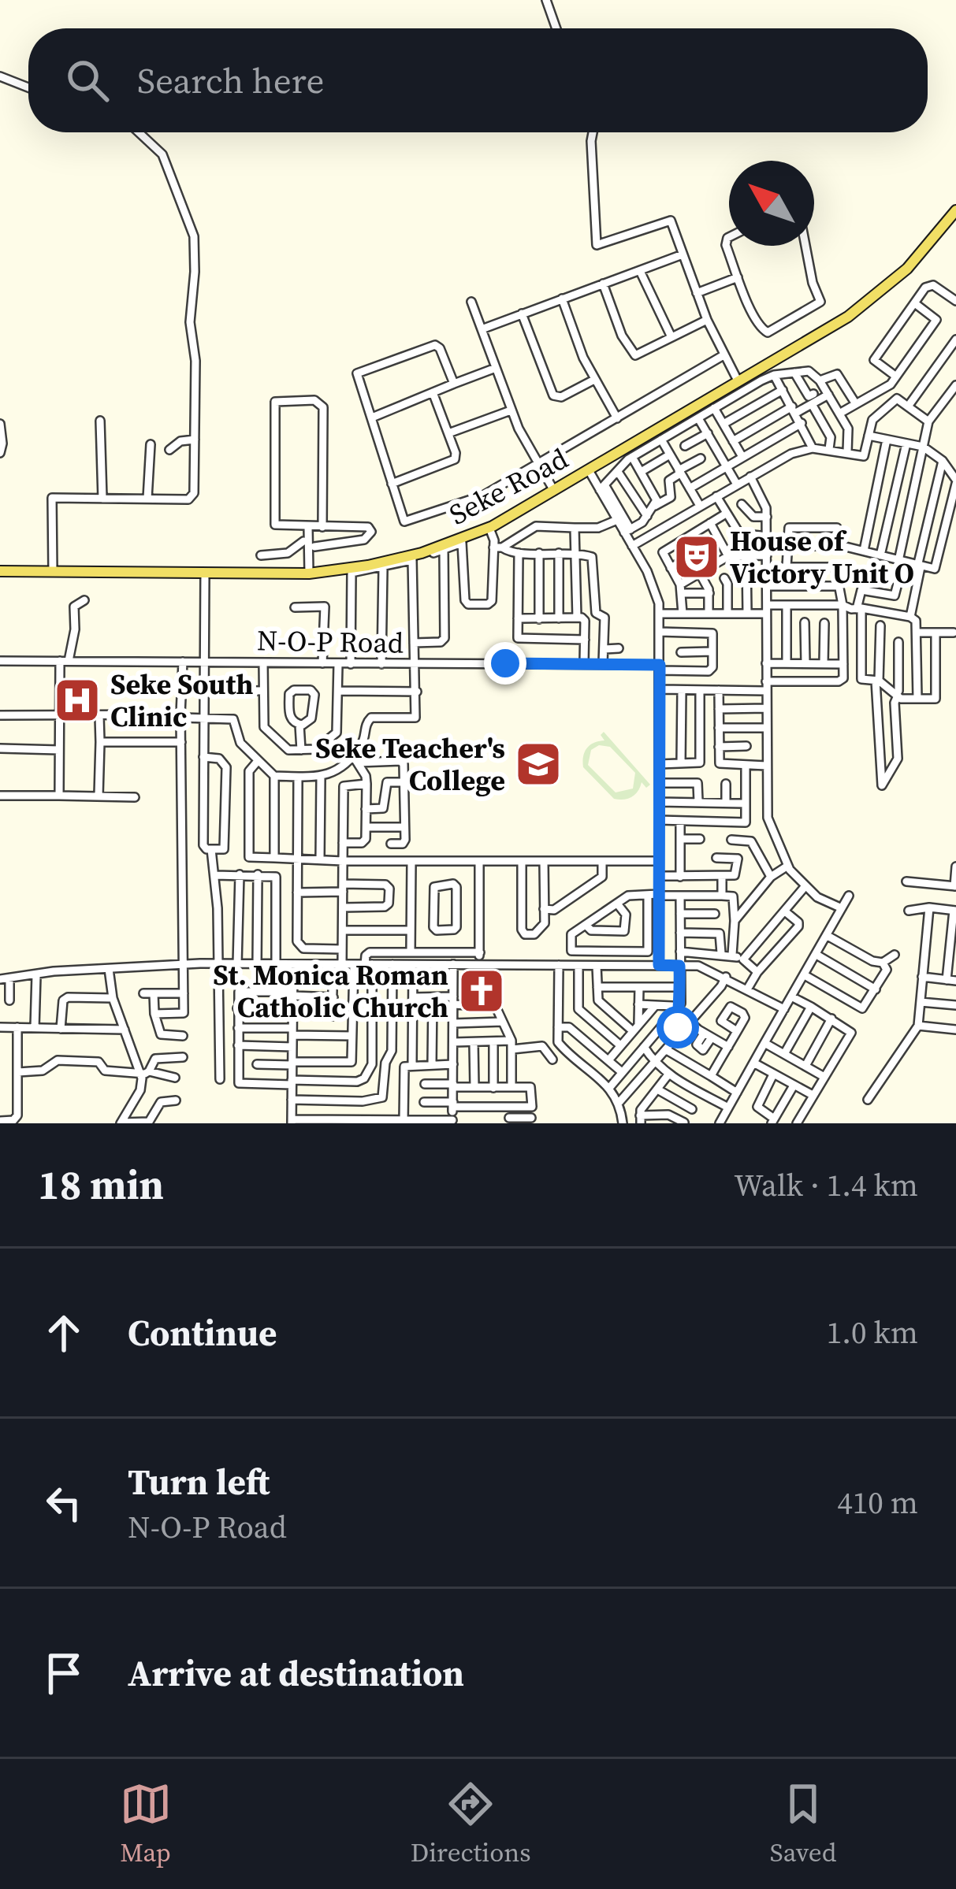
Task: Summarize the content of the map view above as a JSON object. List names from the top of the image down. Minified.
{"streets":{"main road":["Seke Road"],"street":["N-O-P Road"]},"places":{"theatre":["House of Victory Unit O"],"hospital":["Seke South Clinic"],"school or university":["Seke Teacher's College"],"church":["St. Monica Roman Catholic Church"]},"north":"top left","page":{"search":"Search here","heading":["18 min","Walk · 1.4 km"],"list":[["Continue","1.0 km"],["Turn left","N-O-P Road","410 m"],"Arrive at destination"],"nav":["Map","Directions","Saved"]}}
